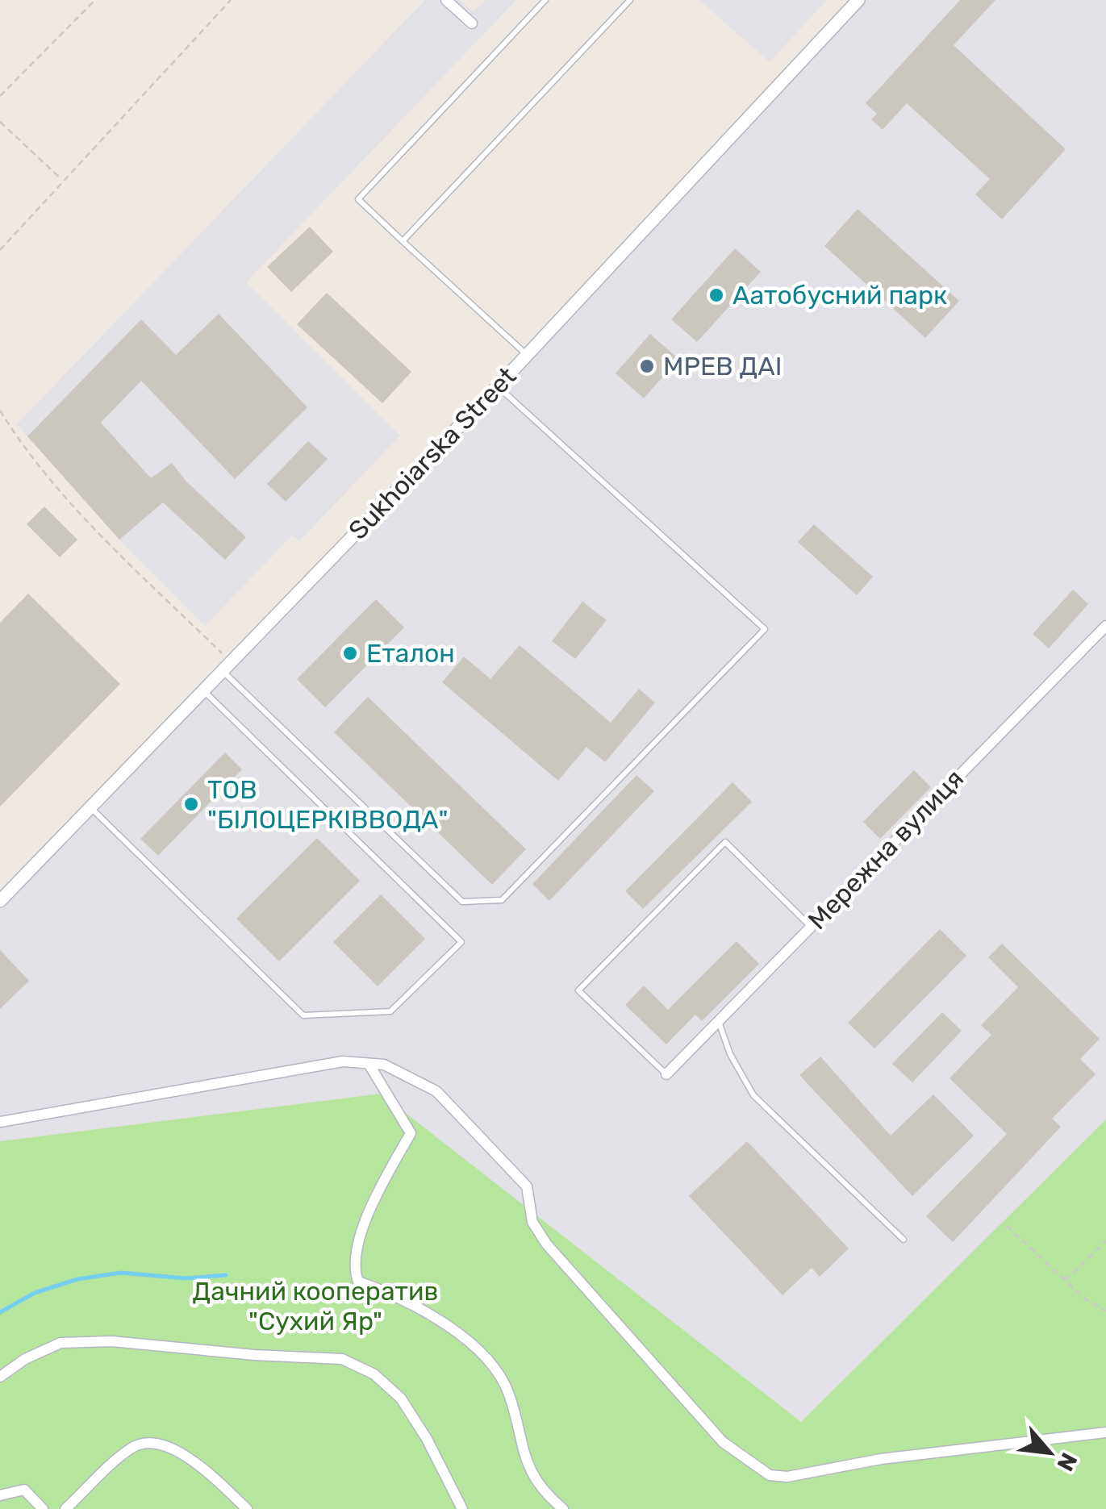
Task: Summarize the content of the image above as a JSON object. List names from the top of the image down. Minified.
{"streets":{"street":["Sukhoiarska Street","Мережна вулиця"]},"parks":["Дачний кооператив \"Сухий Яр\""],"places":["Аатобусний парк","МРЕВ ДАІ","Еталон","ТОВ \"БІЛОЦЕРКІВВОДА\""],"north":"bottom right"}
